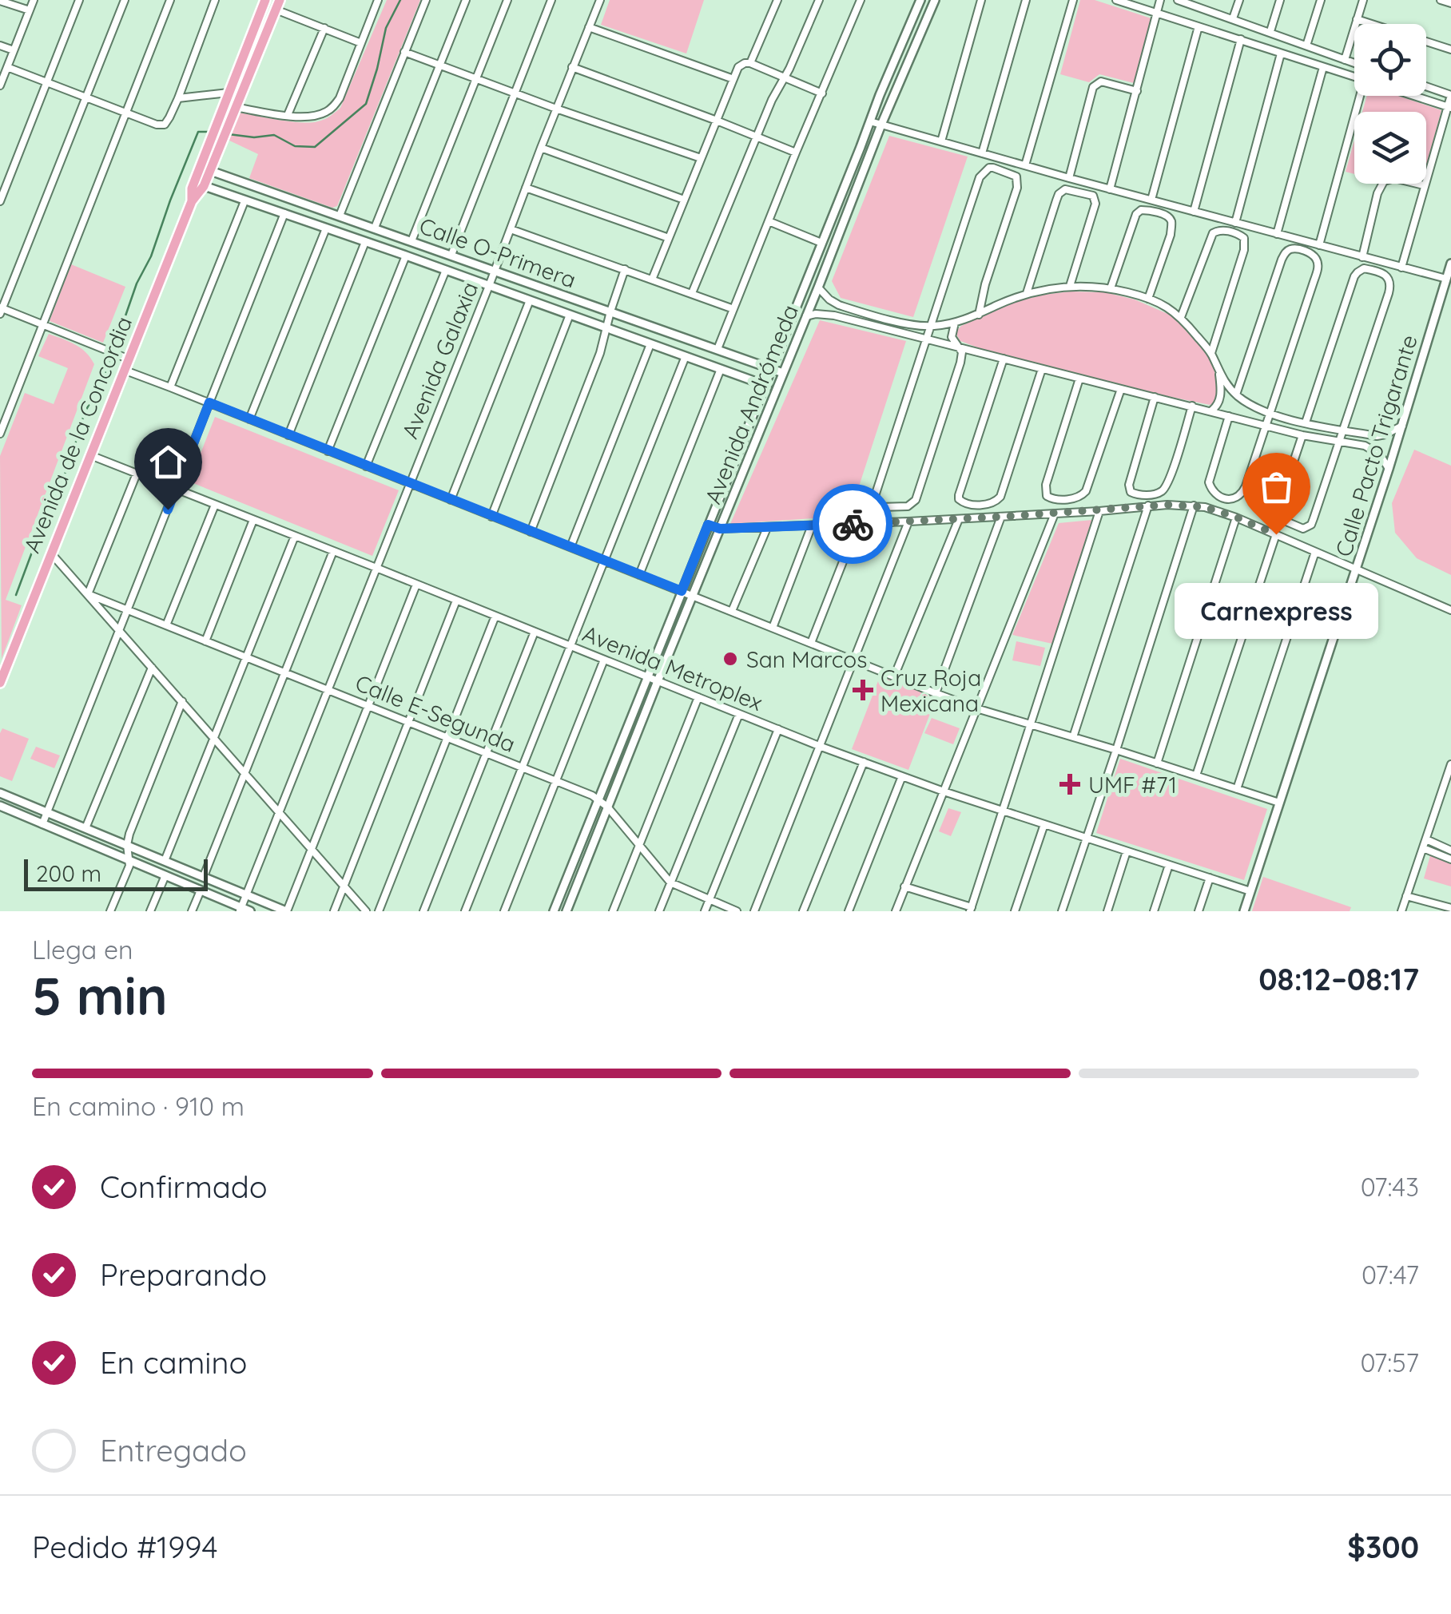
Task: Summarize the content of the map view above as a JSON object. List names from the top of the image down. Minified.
{"streets":{"main road":["Avenida de la Concordia"],"street":["Calle O-Primera","Avenida Galaxia","Avenida Andrómeda","Calle Pacto Trigarante","Avenida Metroplex","Calle E-Segunda"]},"crossings":[["Calle O-Primera","Avenida Galaxia"],["Calle O-Primera","Avenida Andrómeda"],["Calle O-Primera","Avenida de la Concordia"],["Avenida Galaxia","Avenida Metroplex"],["Avenida Galaxia","Calle E-Segunda"],["Avenida Andrómeda","Avenida Metroplex"],["Avenida Andrómeda","Calle E-Segunda"],["Avenida de la Concordia","Avenida Metroplex"],["Calle Pacto Trigarante","Avenida Metroplex"]],"places":{"other":["Carnexpress","San Marcos"],"health":["Cruz Roja Mexicana","UMF #71"]},"scale_bar":"200 m","page":{"bubble":"Carnexpress","scale":"200 m","heading":["5 min","Llega en","08:12–08:17"],"panel":["Pedido #1994","$300"],"bar":"En camino · 910 m","list":[["Confirmado","07:43"],["Preparando","07:47"],["En camino","07:57"],"Entregado"]}}
